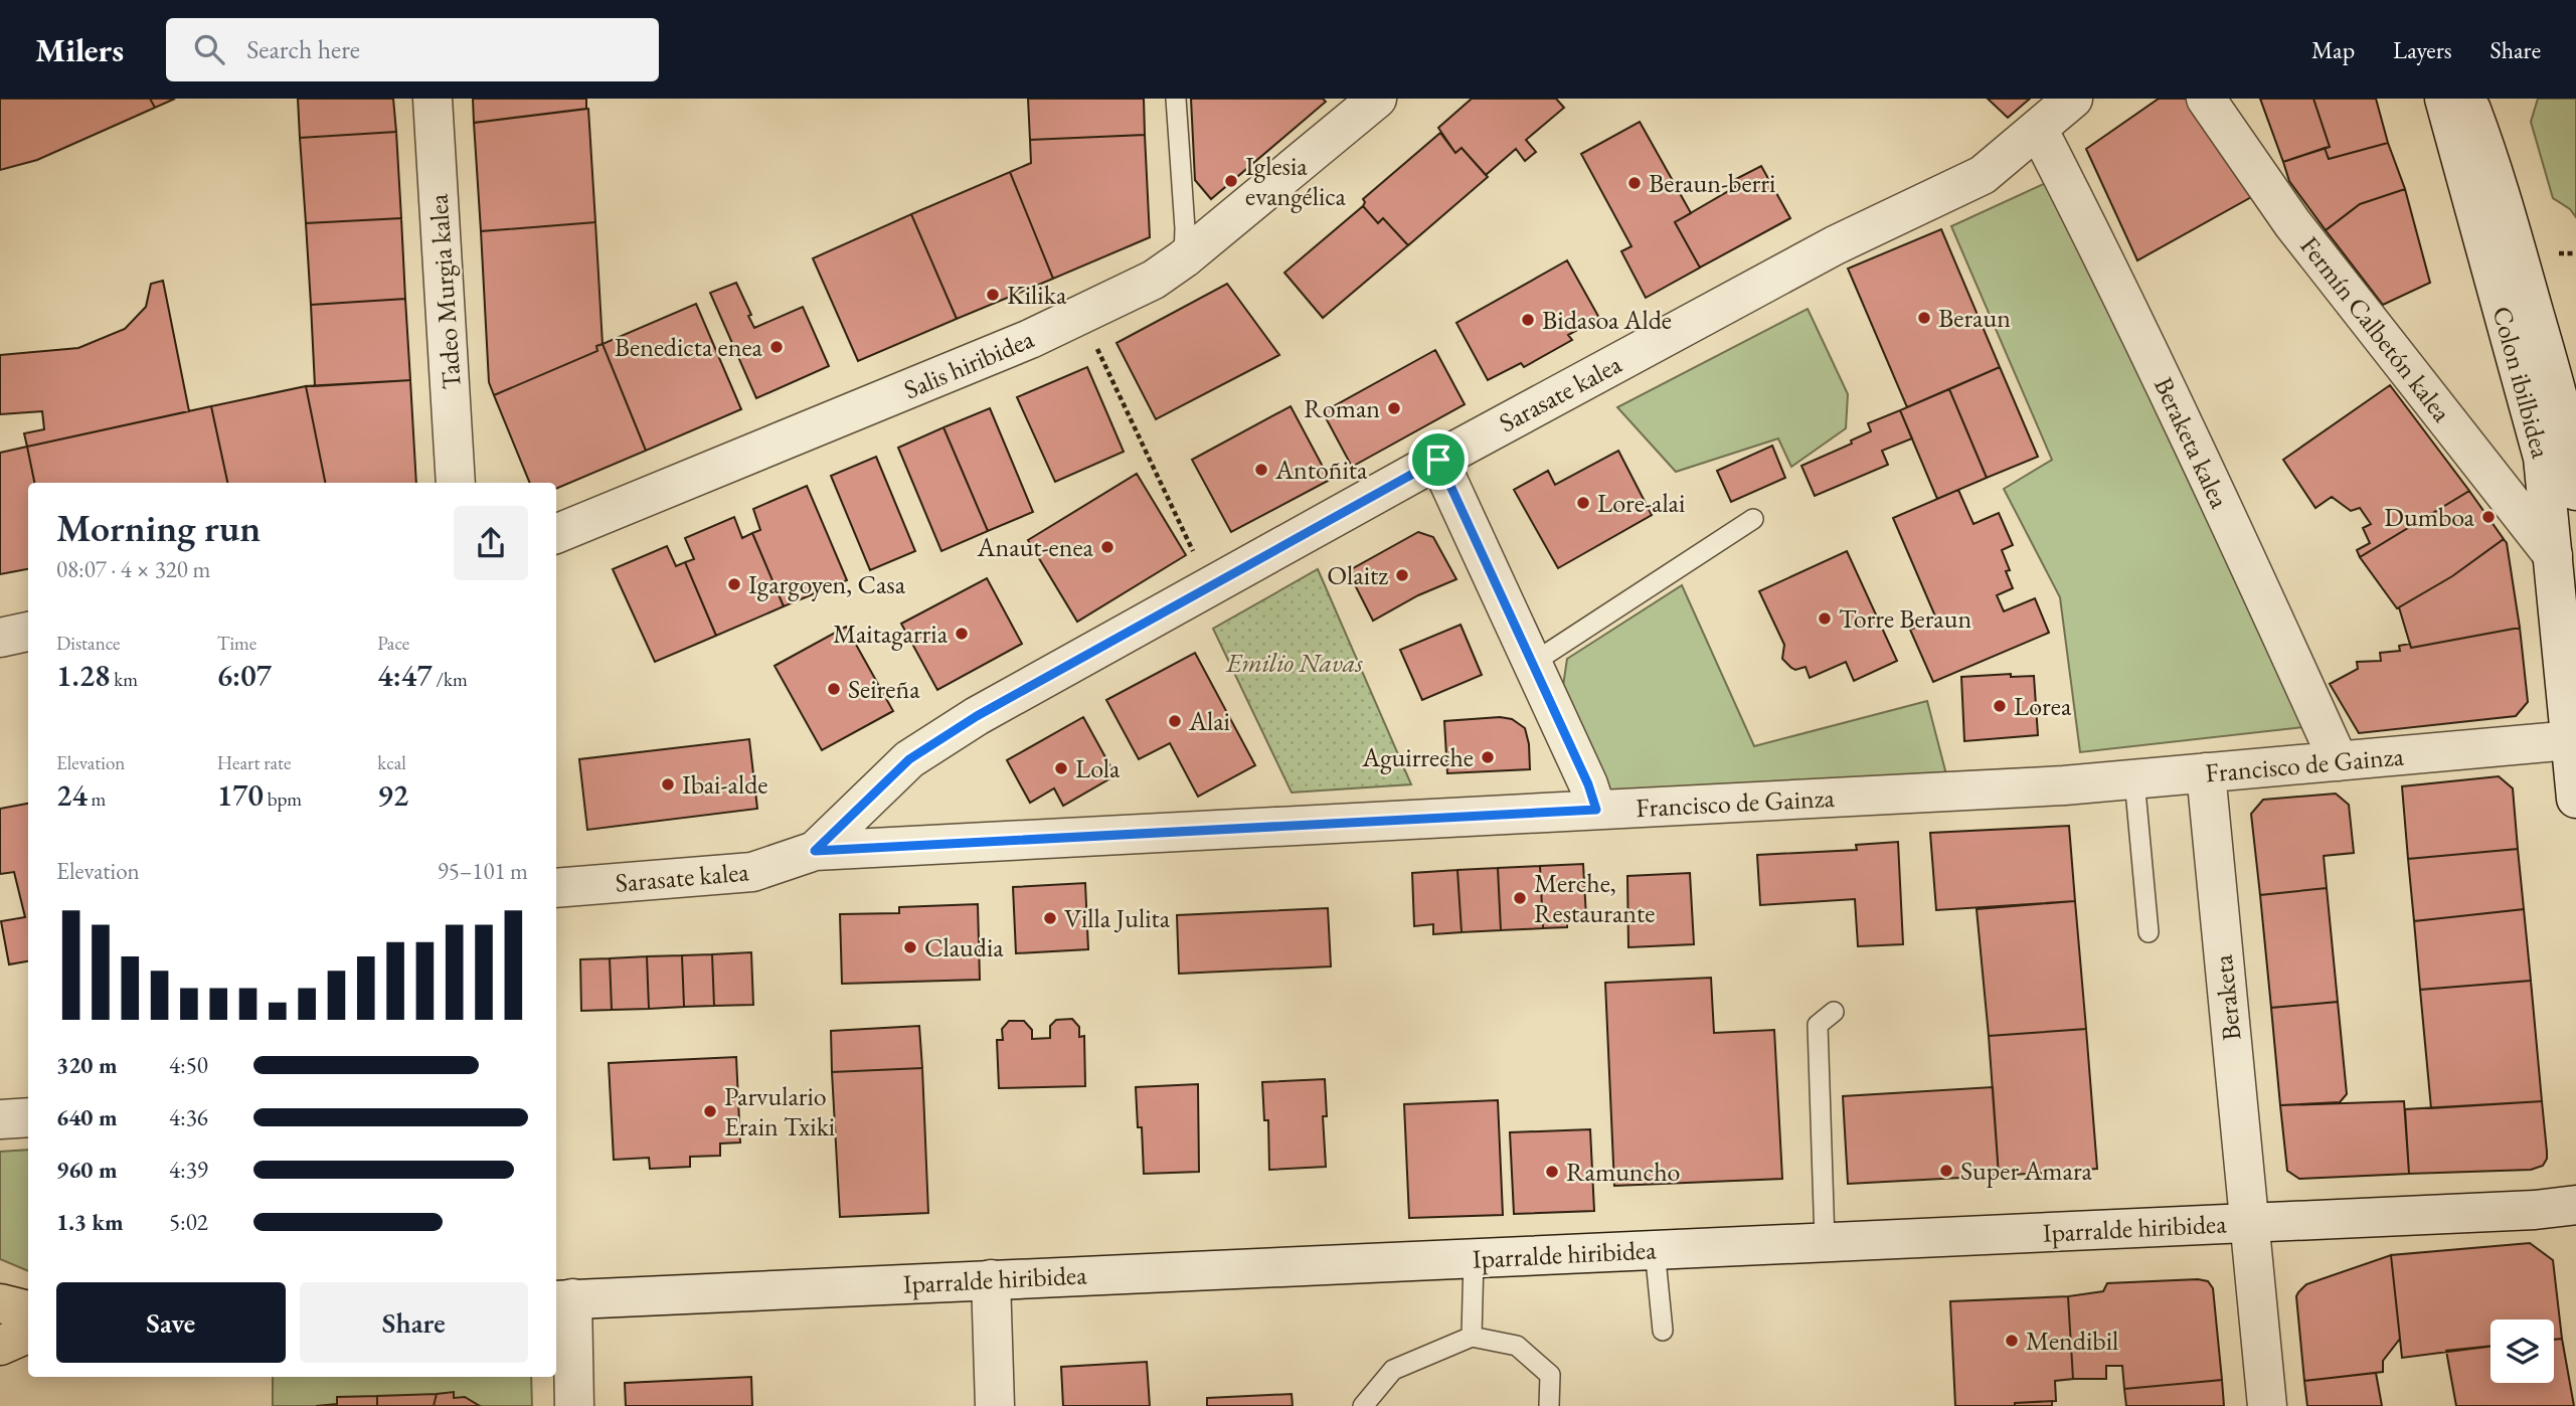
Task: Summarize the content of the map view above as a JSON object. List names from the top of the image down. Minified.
{"streets":{"street":["Tadeo Murgia kalea","Fermín Calbetón kalea","Salis hiribidea","Colon ibilbidea","Sarasate kalea","Beraketa kalea","Francisco de Gainza","Beraketa","Iparralde hiribidea"]},"crossings":[["Fermín Calbetón kalea","Colon ibilbidea"],["Colon ibilbidea","Francisco de Gainza"],["Sarasate kalea","Beraketa kalea"],["Sarasate kalea","Francisco de Gainza"],["Beraketa kalea","Francisco de Gainza"],["Francisco de Gainza","Beraketa"],["Beraketa","Iparralde hiribidea"]],"parks":["Emilio Navas"],"places":["Iglesia evangélica","Beraun-berri","Kilika","Beraun","Bidasoa Alde","Benedicta enea","Roman","Antoñita","Lore-alai","Dumboa","Anaut-enea","Olaitz","Igargoyen, Casa","Torre Beraun","Maitagarria","Seireña","Lorea","Alai","Aguirreche","Lola","Ibai-alde","Merche, Restaurante","Villa Julita","Claudia","Parvulario Erain Txiki","Super Amara","Ramuncho","Mendibil"],"page":{"header":"Milers","search":"Search here","nav":["Map","Layers","Share"],"heading":["Morning run","08:07 · 4 × 320 m"],"stats":[["Distance","1.28 km"],["Time","6:07"],["Pace","4:47 /km"],["Elevation","24 m"],["Heart rate","170 bpm"],["kcal","92"]],"chart":["Elevation","95–101 m"],"list":[{"name":"320 m","note":"4:50"},{"name":"640 m","note":"4:36"},{"name":"960 m","note":"4:39"},{"name":"1.3 km","note":"5:02"}],"buttons":["Save","Share"]}}
